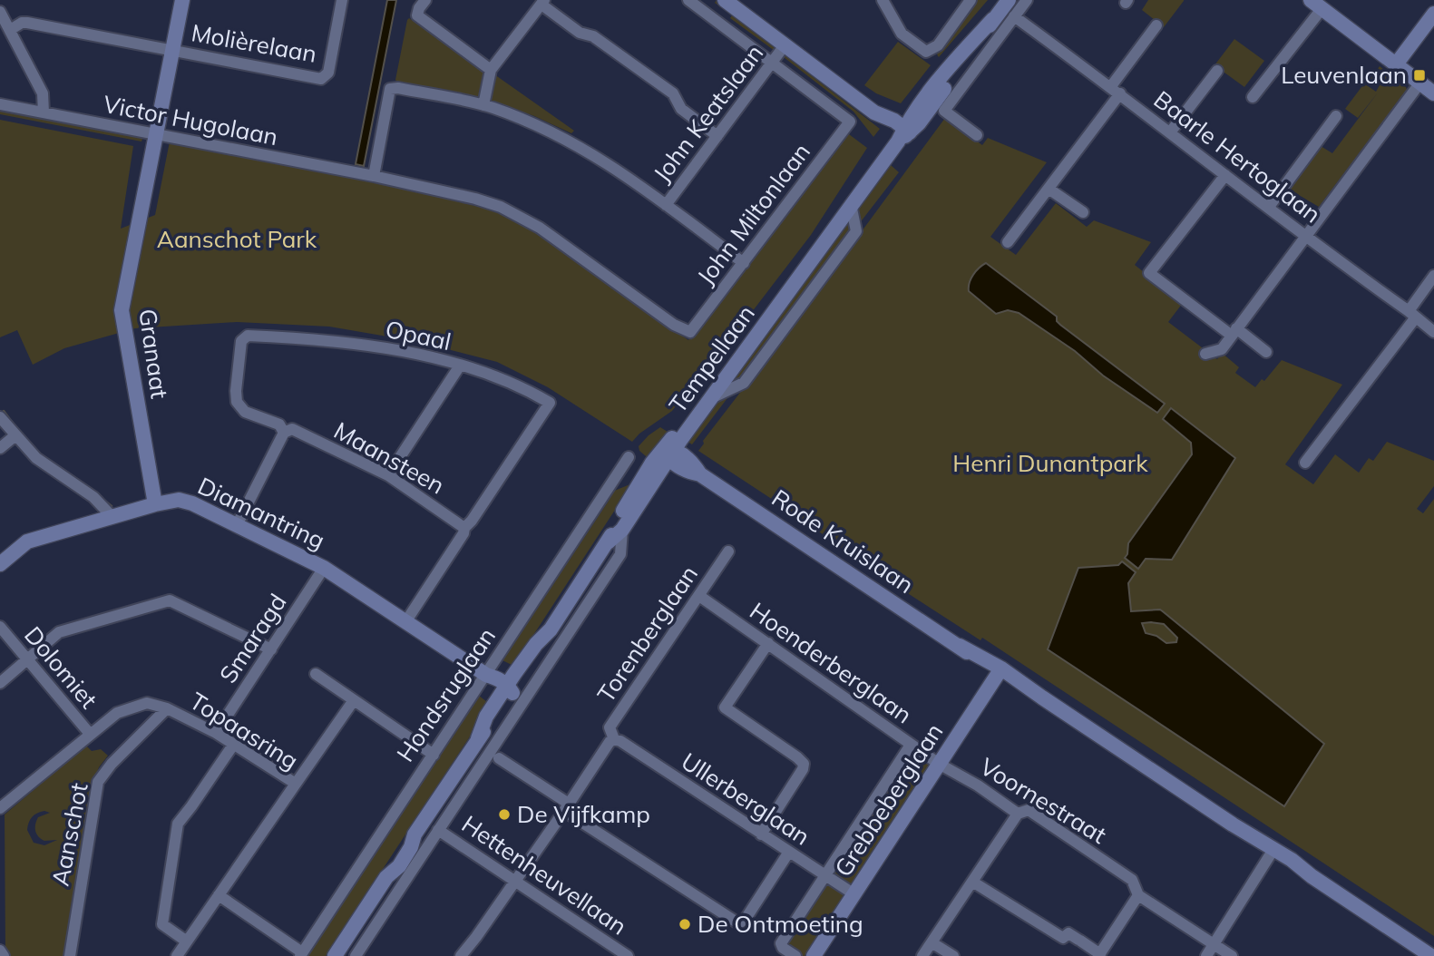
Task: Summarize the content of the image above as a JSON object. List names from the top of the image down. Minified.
{"streets":{"main road":["Granaat","Tempellaan","Diamantring","Rode Kruislaan","Grebbeberglaan"],"street":["Molièrelaan","John Keatslaan","Victor Hugolaan","Baarle Hertoglaan","John Miltonlaan","Opaal","Maansteen","Torenberglaan","Smaragd","Hoenderberglaan","Dolomiet","Hondsruglaan","Topaasring","Ullerberglaan","Voornestraat","Aanschot","Hettenheuvellaan"]},"crossings":[["Molièrelaan","Granaat"],["John Keatslaan","John Miltonlaan"],["Victor Hugolaan","John Miltonlaan"],["Victor Hugolaan","Granaat"],["Opaal","Maansteen"],["Granaat","Diamantring"],["Tempellaan","Rode Kruislaan"],["Diamantring","Smaragd"],["Diamantring","Hondsruglaan"],["Rode Kruislaan","Grebbeberglaan"],["Torenberglaan","Hoenderberglaan"],["Torenberglaan","Ullerberglaan"],["Torenberglaan","Hettenheuvellaan"],["Smaragd","Topaasring"],["Hoenderberglaan","Grebbeberglaan"],["Hoenderberglaan","Voornestraat"],["Dolomiet","Topaasring"],["Topaasring","Aanschot"],["Ullerberglaan","Grebbeberglaan"],["Grebbeberglaan","Voornestraat"]],"parks":["Aanschot Park","Henri Dunantpark"],"places":{"transit":["Leuvenlaan"],"other":["De Vijfkamp","De Ontmoeting"]}}
